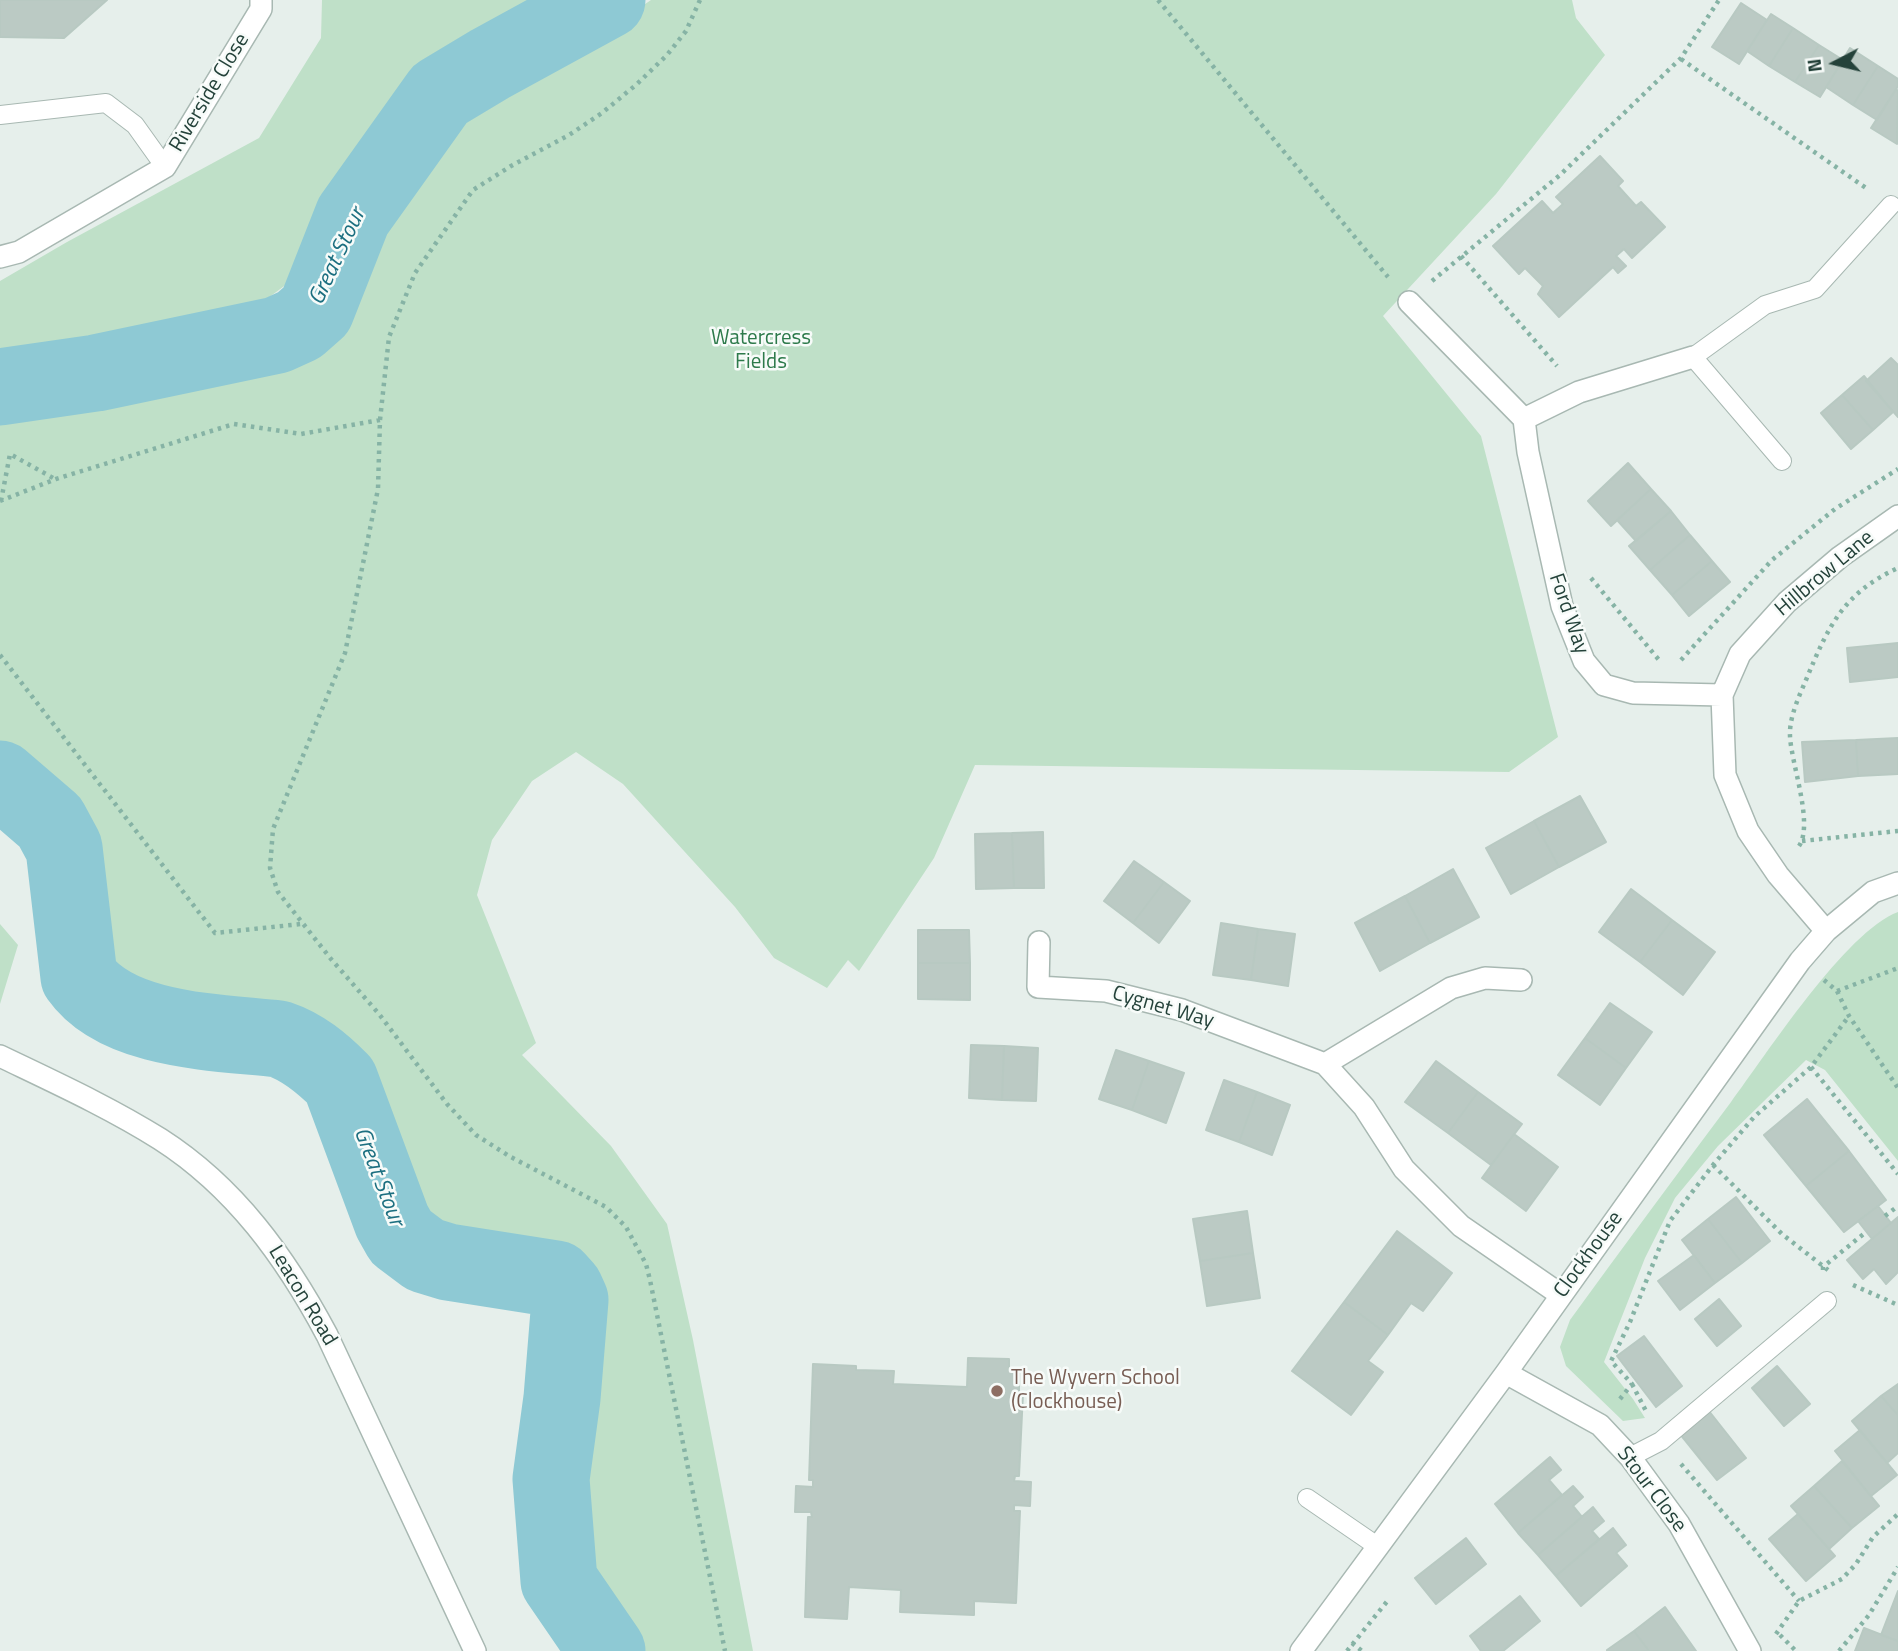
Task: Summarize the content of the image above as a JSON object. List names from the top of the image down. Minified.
{"streets":{"street":["Riverside Close","Hillbrow Lane","Ford Way","Cygnet Way","Clockhouse","Leacon Road","Stour Close"]},"crossings":[["Hillbrow Lane","Ford Way"],["Hillbrow Lane","Clockhouse"],["Cygnet Way","Clockhouse"],["Clockhouse","Stour Close"]],"water":["Great Stour"],"parks":["Watercress Fields"],"places":["The Wyvern School (Clockhouse)"],"north":"left"}
